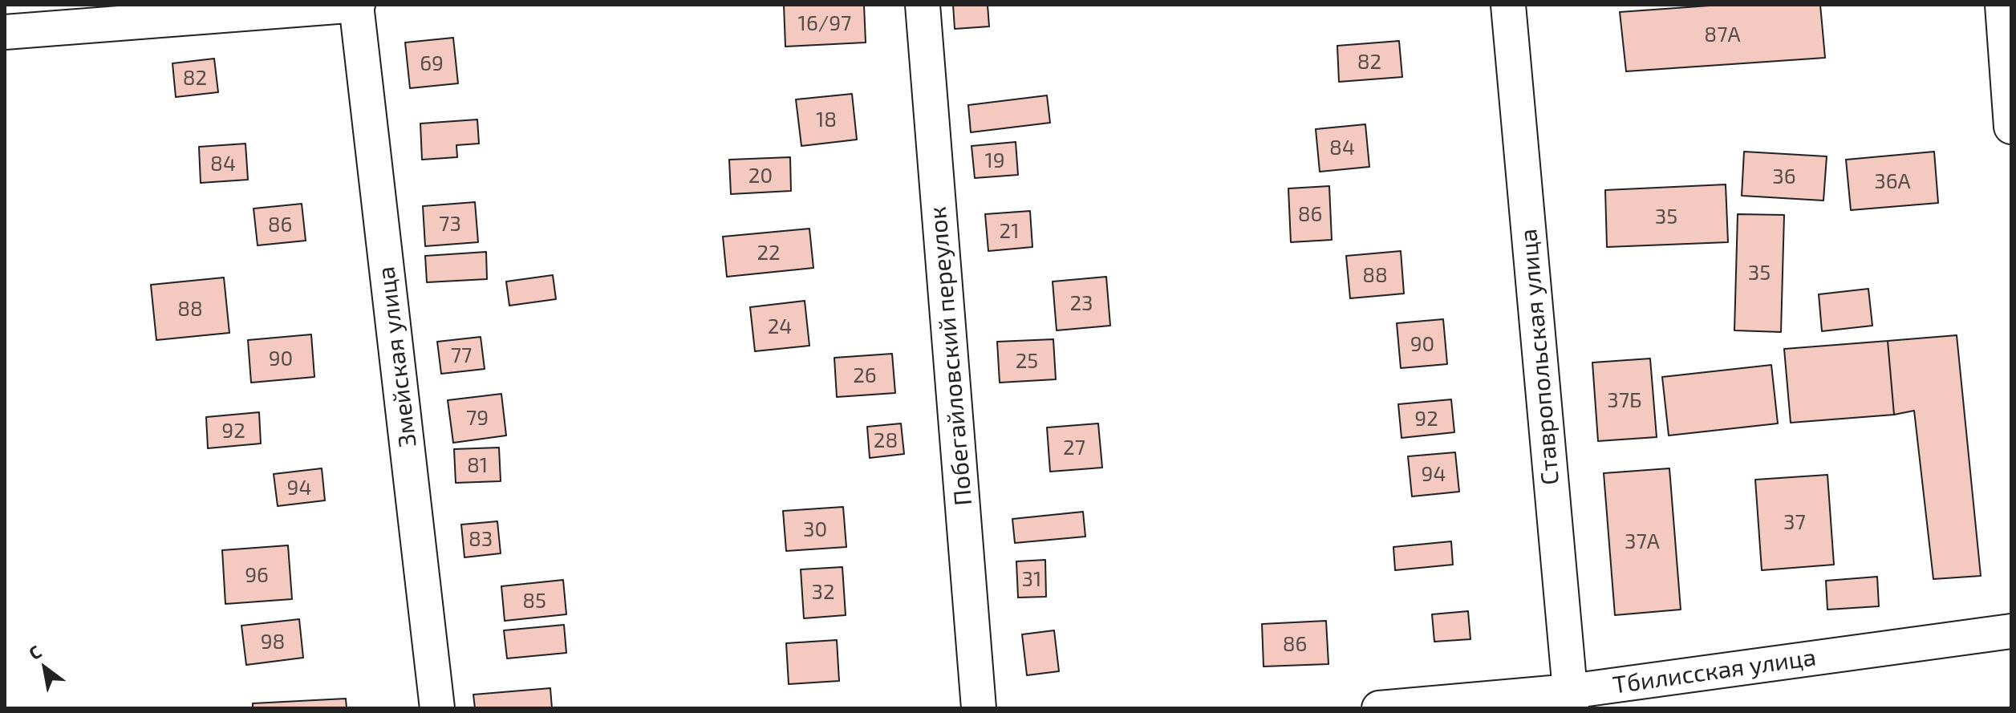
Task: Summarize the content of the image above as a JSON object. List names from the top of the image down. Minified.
{"streets":{"street":["Побегайловский переулок","Змейская улица","Ставропольская улица","Тбилисская улица"]},"crossings":[["Ставропольская улица","Тбилисская улица"]],"house_numbers":["16/97","87А","82","69","82","18","84","19","84","20","36","36А","86","35","73","86","21","22","35","88","23","88","24","90","77","90","25","26","37Б","79","92","92","28","27","81","94","94","37","30","83","37А","96","31","32","85","98","86"],"north":"top left"}
